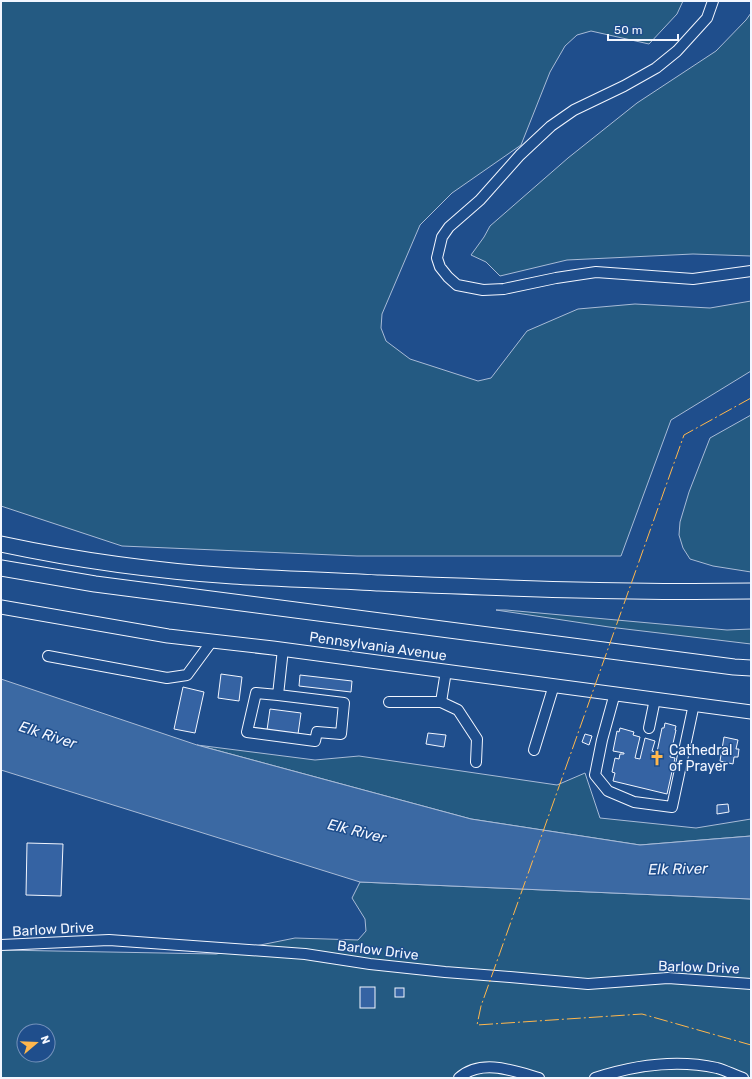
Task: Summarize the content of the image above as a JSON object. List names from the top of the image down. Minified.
{"streets":{"main road":["Pennsylvania Avenue"],"street":["Barlow Drive"]},"water":["Elk River"],"places":{"church":["Cathedral of Prayer"]},"scale_bar":"50 m","north":"right"}
